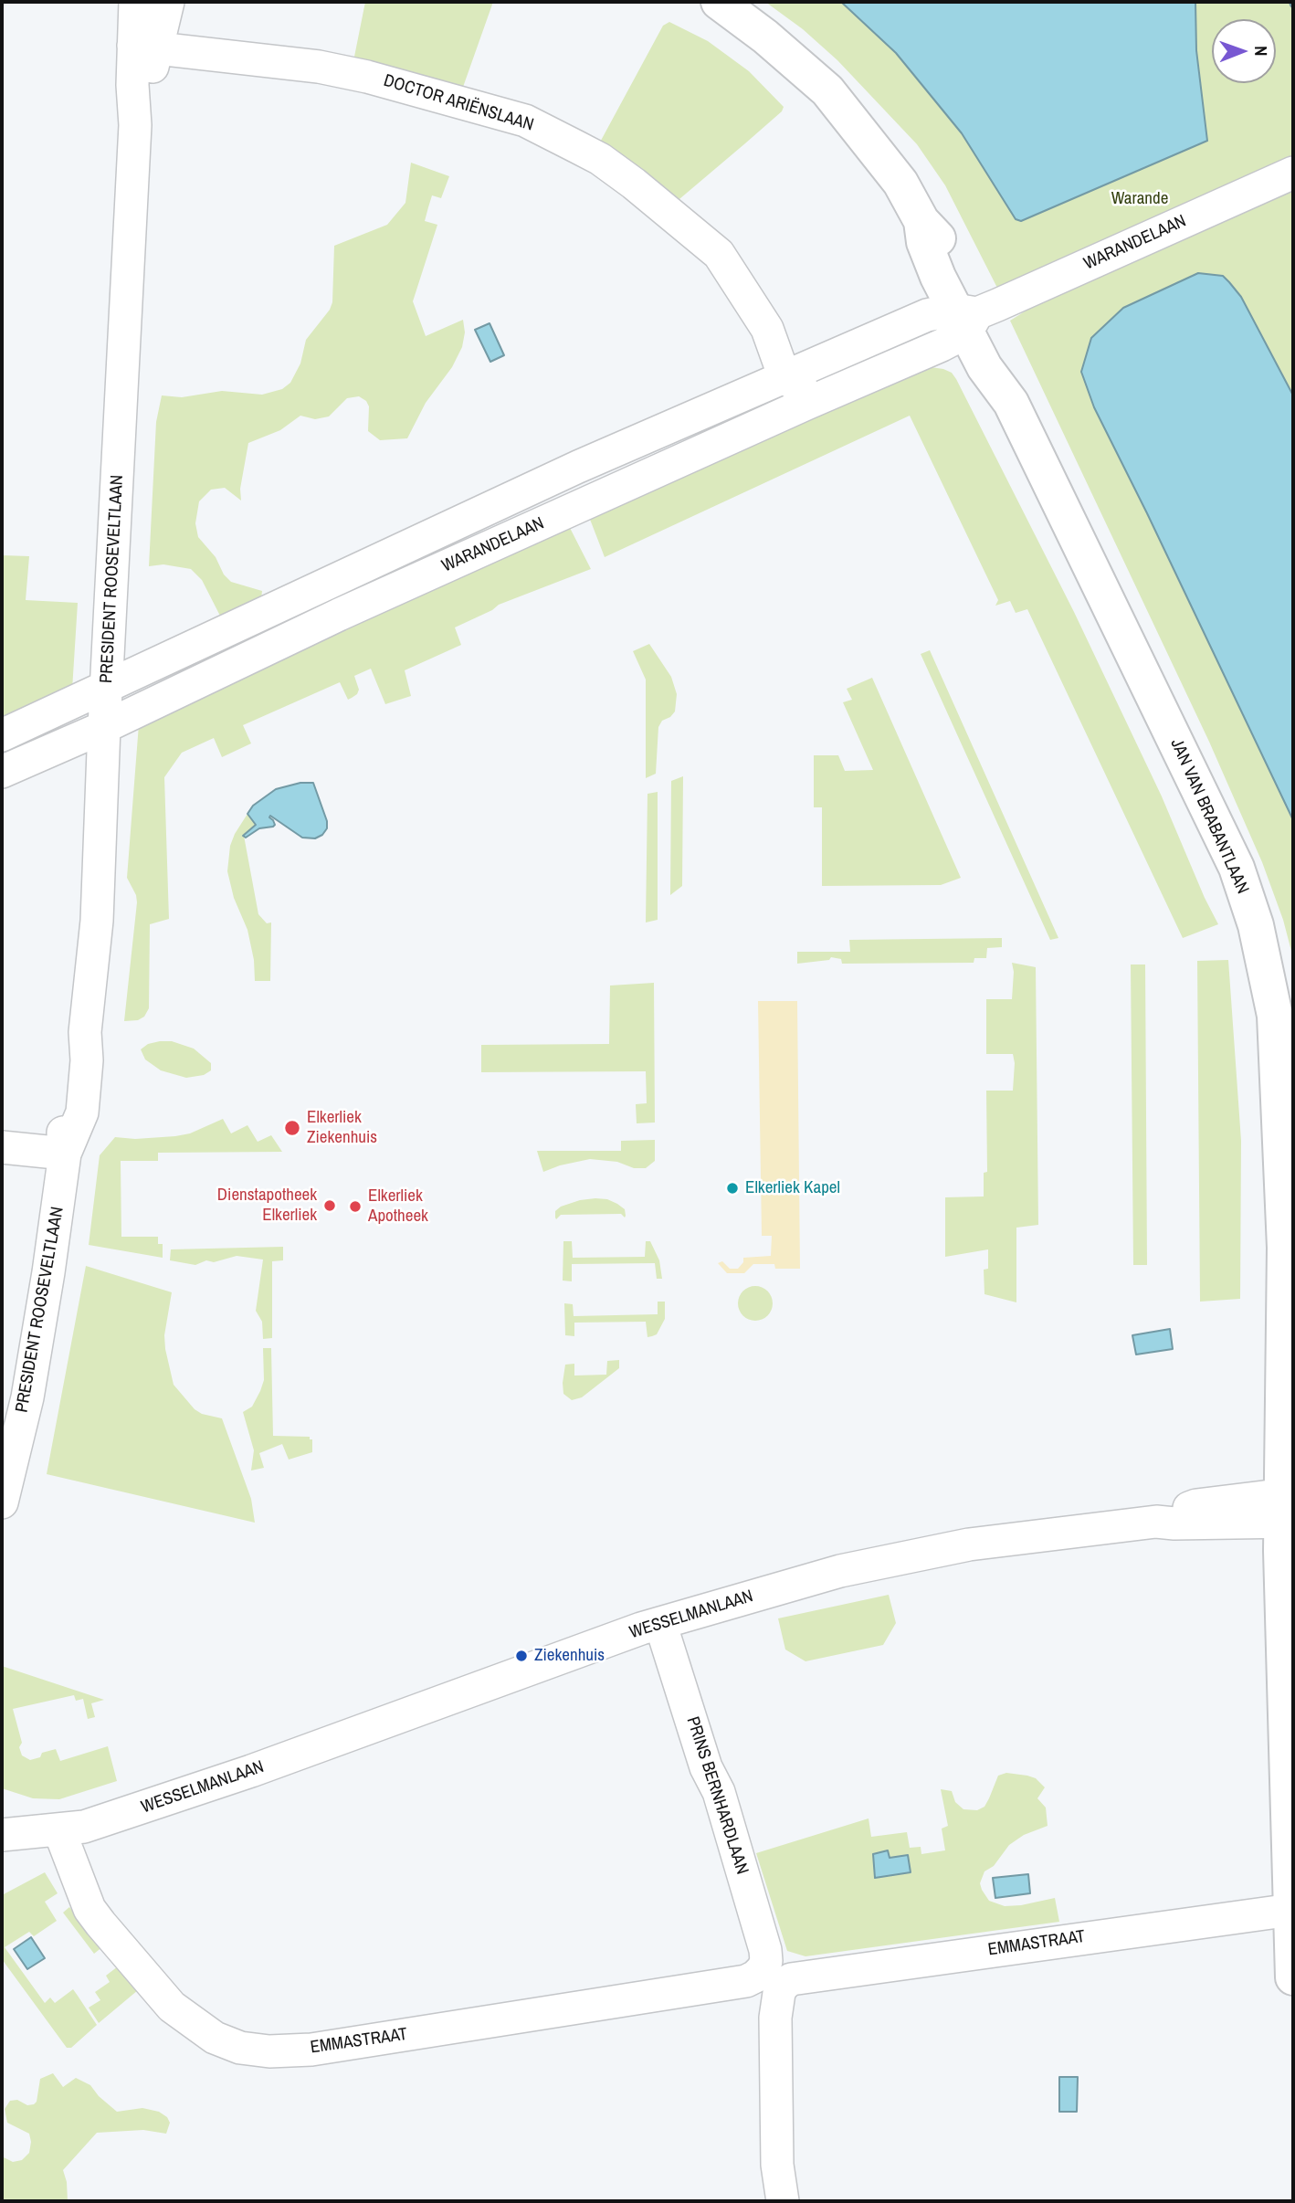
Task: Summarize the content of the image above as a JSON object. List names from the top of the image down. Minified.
{"streets":{"main road":["JAN VAN BRABANTLAAN"],"street":["DOCTOR ARIËNSLAAN","WARANDELAAN","PRESIDENT ROOSEVELTLAAN","WESSELMANLAAN","PRINS BERNHARDLAAN","EMMASTRAAT"]},"crossings":[["DOCTOR ARIËNSLAAN","WARANDELAAN"],["DOCTOR ARIËNSLAAN","PRESIDENT ROOSEVELTLAAN"],["WARANDELAAN","PRESIDENT ROOSEVELTLAAN"],["WARANDELAAN","JAN VAN BRABANTLAAN"],["JAN VAN BRABANTLAAN","WESSELMANLAAN"],["JAN VAN BRABANTLAAN","EMMASTRAAT"],["WESSELMANLAAN","PRINS BERNHARDLAAN"],["WESSELMANLAAN","EMMASTRAAT"],["PRINS BERNHARDLAAN","EMMASTRAAT"]],"parks":["Warande"],"places":["Elkerliek Ziekenhuis","Elkerliek Kapel","Dienstapotheek Elkerliek","Elkerliek Apotheek","Ziekenhuis"],"north":"right"}
